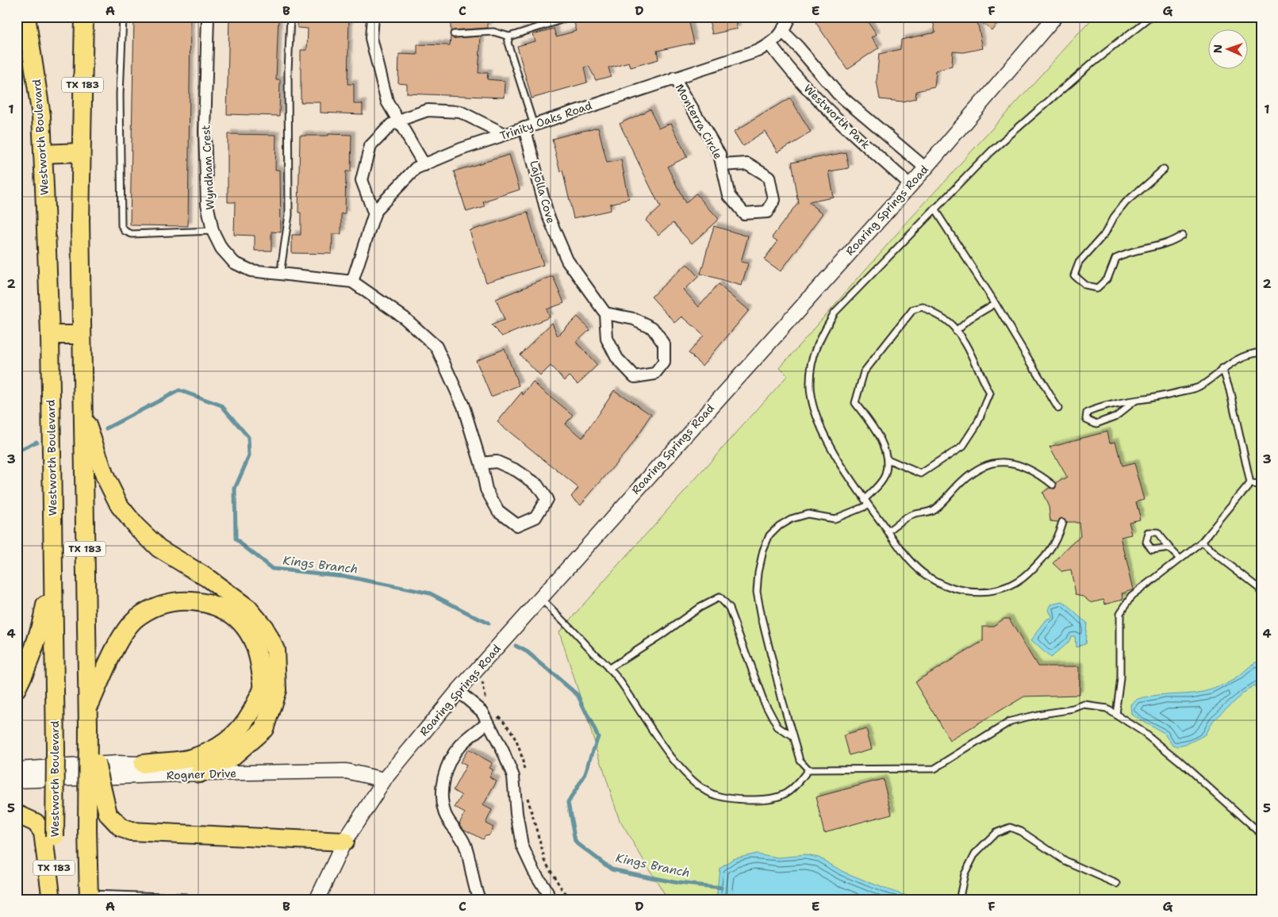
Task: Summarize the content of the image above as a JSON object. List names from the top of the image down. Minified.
{"streets":{"main road":["TX 183","Westworth Boulevard"],"street":["Westworth Park","Trinity Oaks Road","Monterra Circle","Wyndham Crest","Lajolla Cove","Roaring Springs Road","Rogner Drive"]},"crossings":[["Westworth Park","Trinity Oaks Road"],["Westworth Park","Roaring Springs Road"],["Trinity Oaks Road","Monterra Circle"],["Trinity Oaks Road","Wyndham Crest"],["Trinity Oaks Road","Lajolla Cove"],["Roaring Springs Road","Rogner Drive"]],"water":["Kings Branch"],"north":"left","grid":{"columns":["A","B","C","D","E","F","G"],"rows":["1","2","3","4","5"]}}
